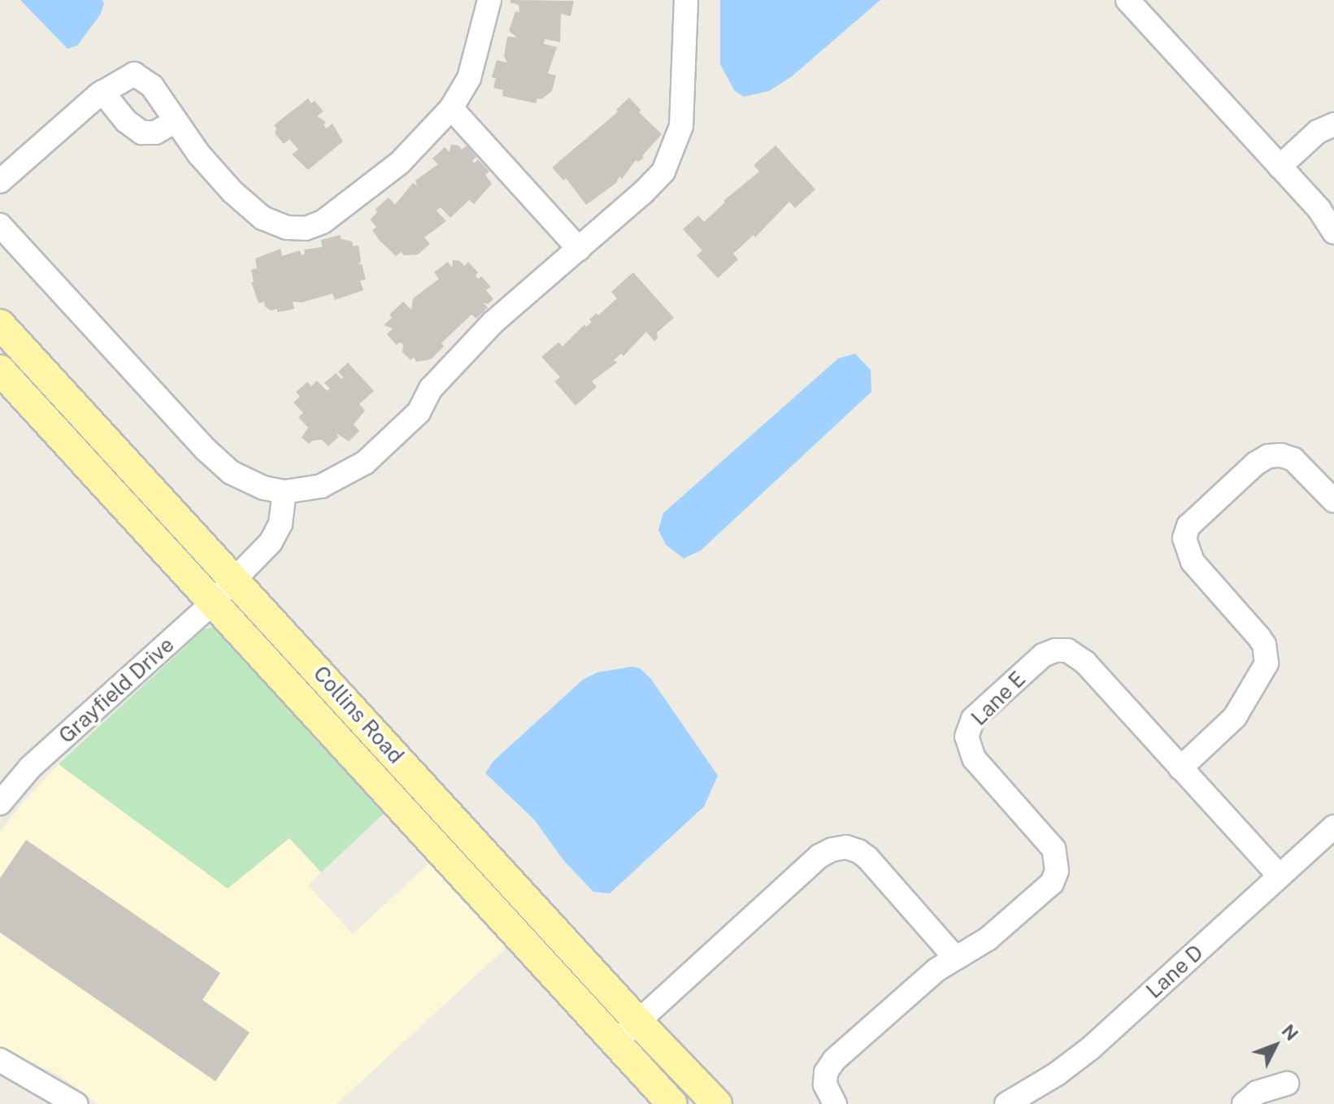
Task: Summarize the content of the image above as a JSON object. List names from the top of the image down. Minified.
{"streets":{"main road":["Collins Road"],"street":["Grayfield Drive","Lane E","Lane D"]},"crossings":[["Grayfield Drive","Collins Road"]],"north":"top right"}
